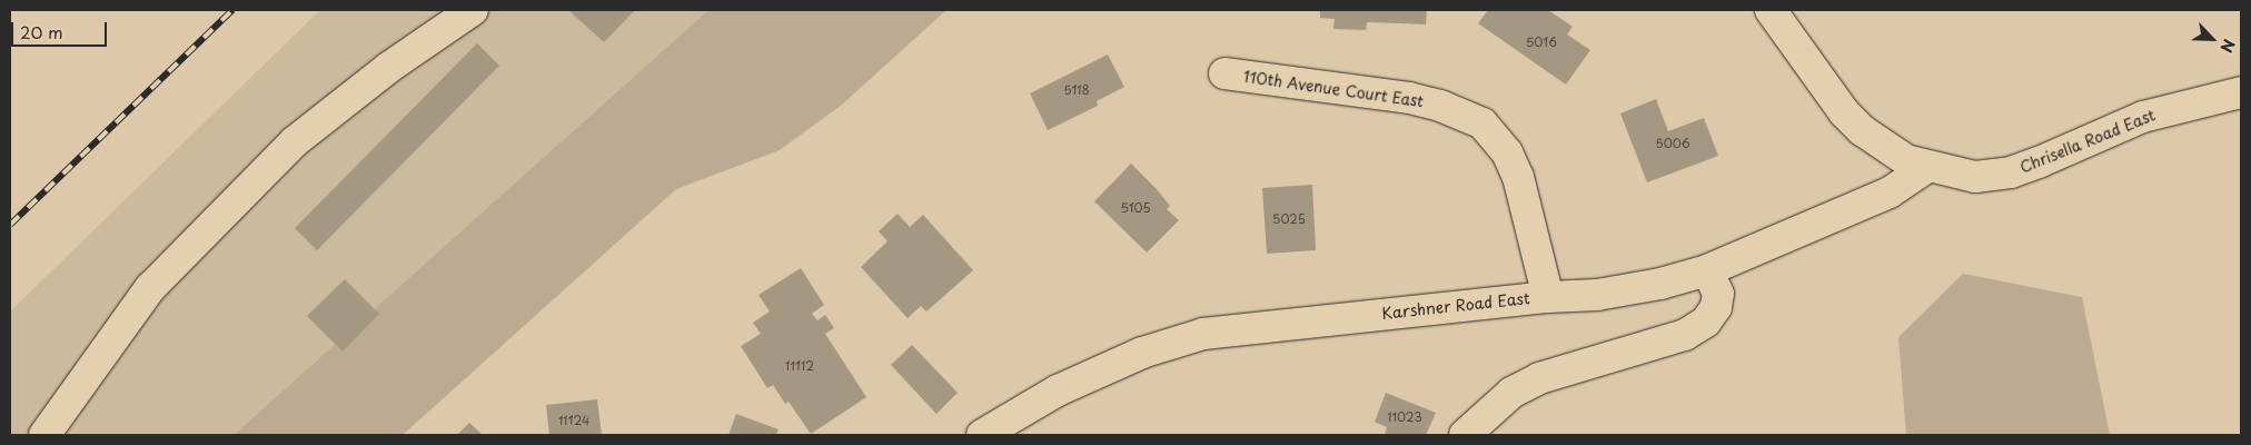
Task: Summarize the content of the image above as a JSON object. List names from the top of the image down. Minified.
{"streets":{"street":["110th Avenue Court East","Chrisella Road East","Karshner Road East"]},"crossings":[["110th Avenue Court East","Karshner Road East"],["Chrisella Road East","Karshner Road East"]],"house_numbers":["5016","5118","5006","5105","5025","11112","11023","11124"],"scale_bar":"20 m","north":"bottom right"}
